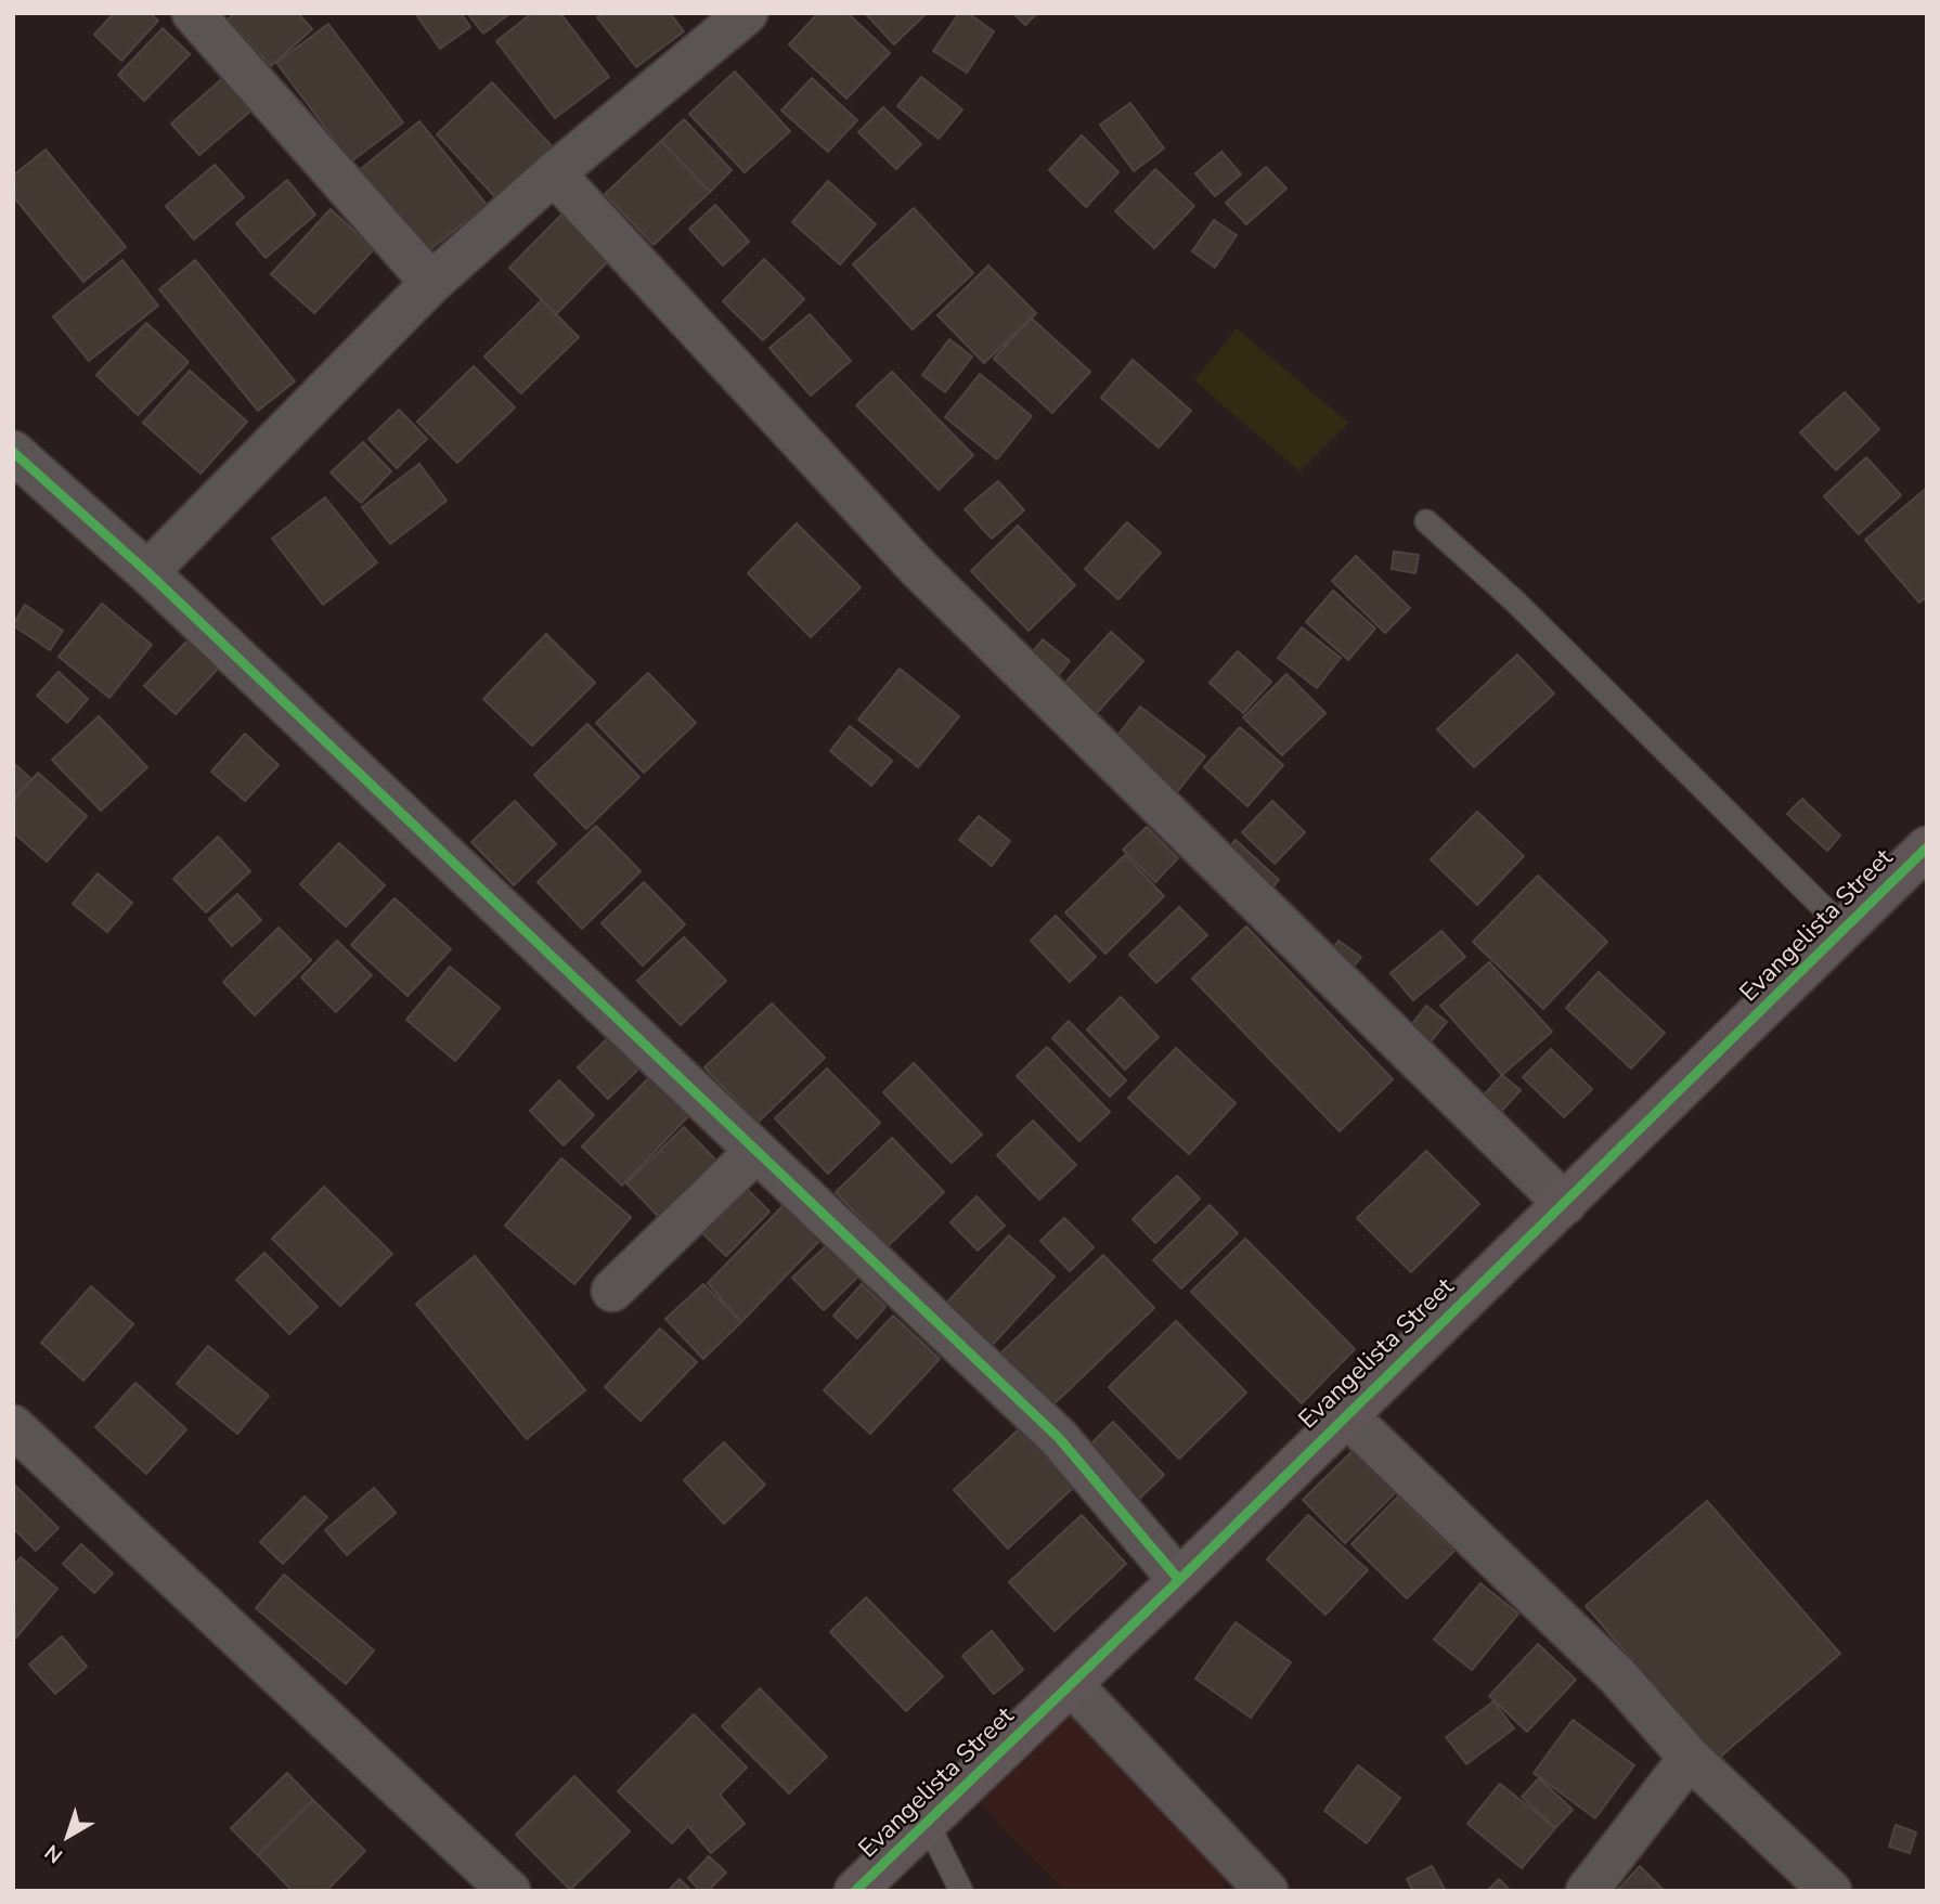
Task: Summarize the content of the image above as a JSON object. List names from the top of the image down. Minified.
{"streets":{"street":["Evangelista Street"]},"north":"bottom left"}
